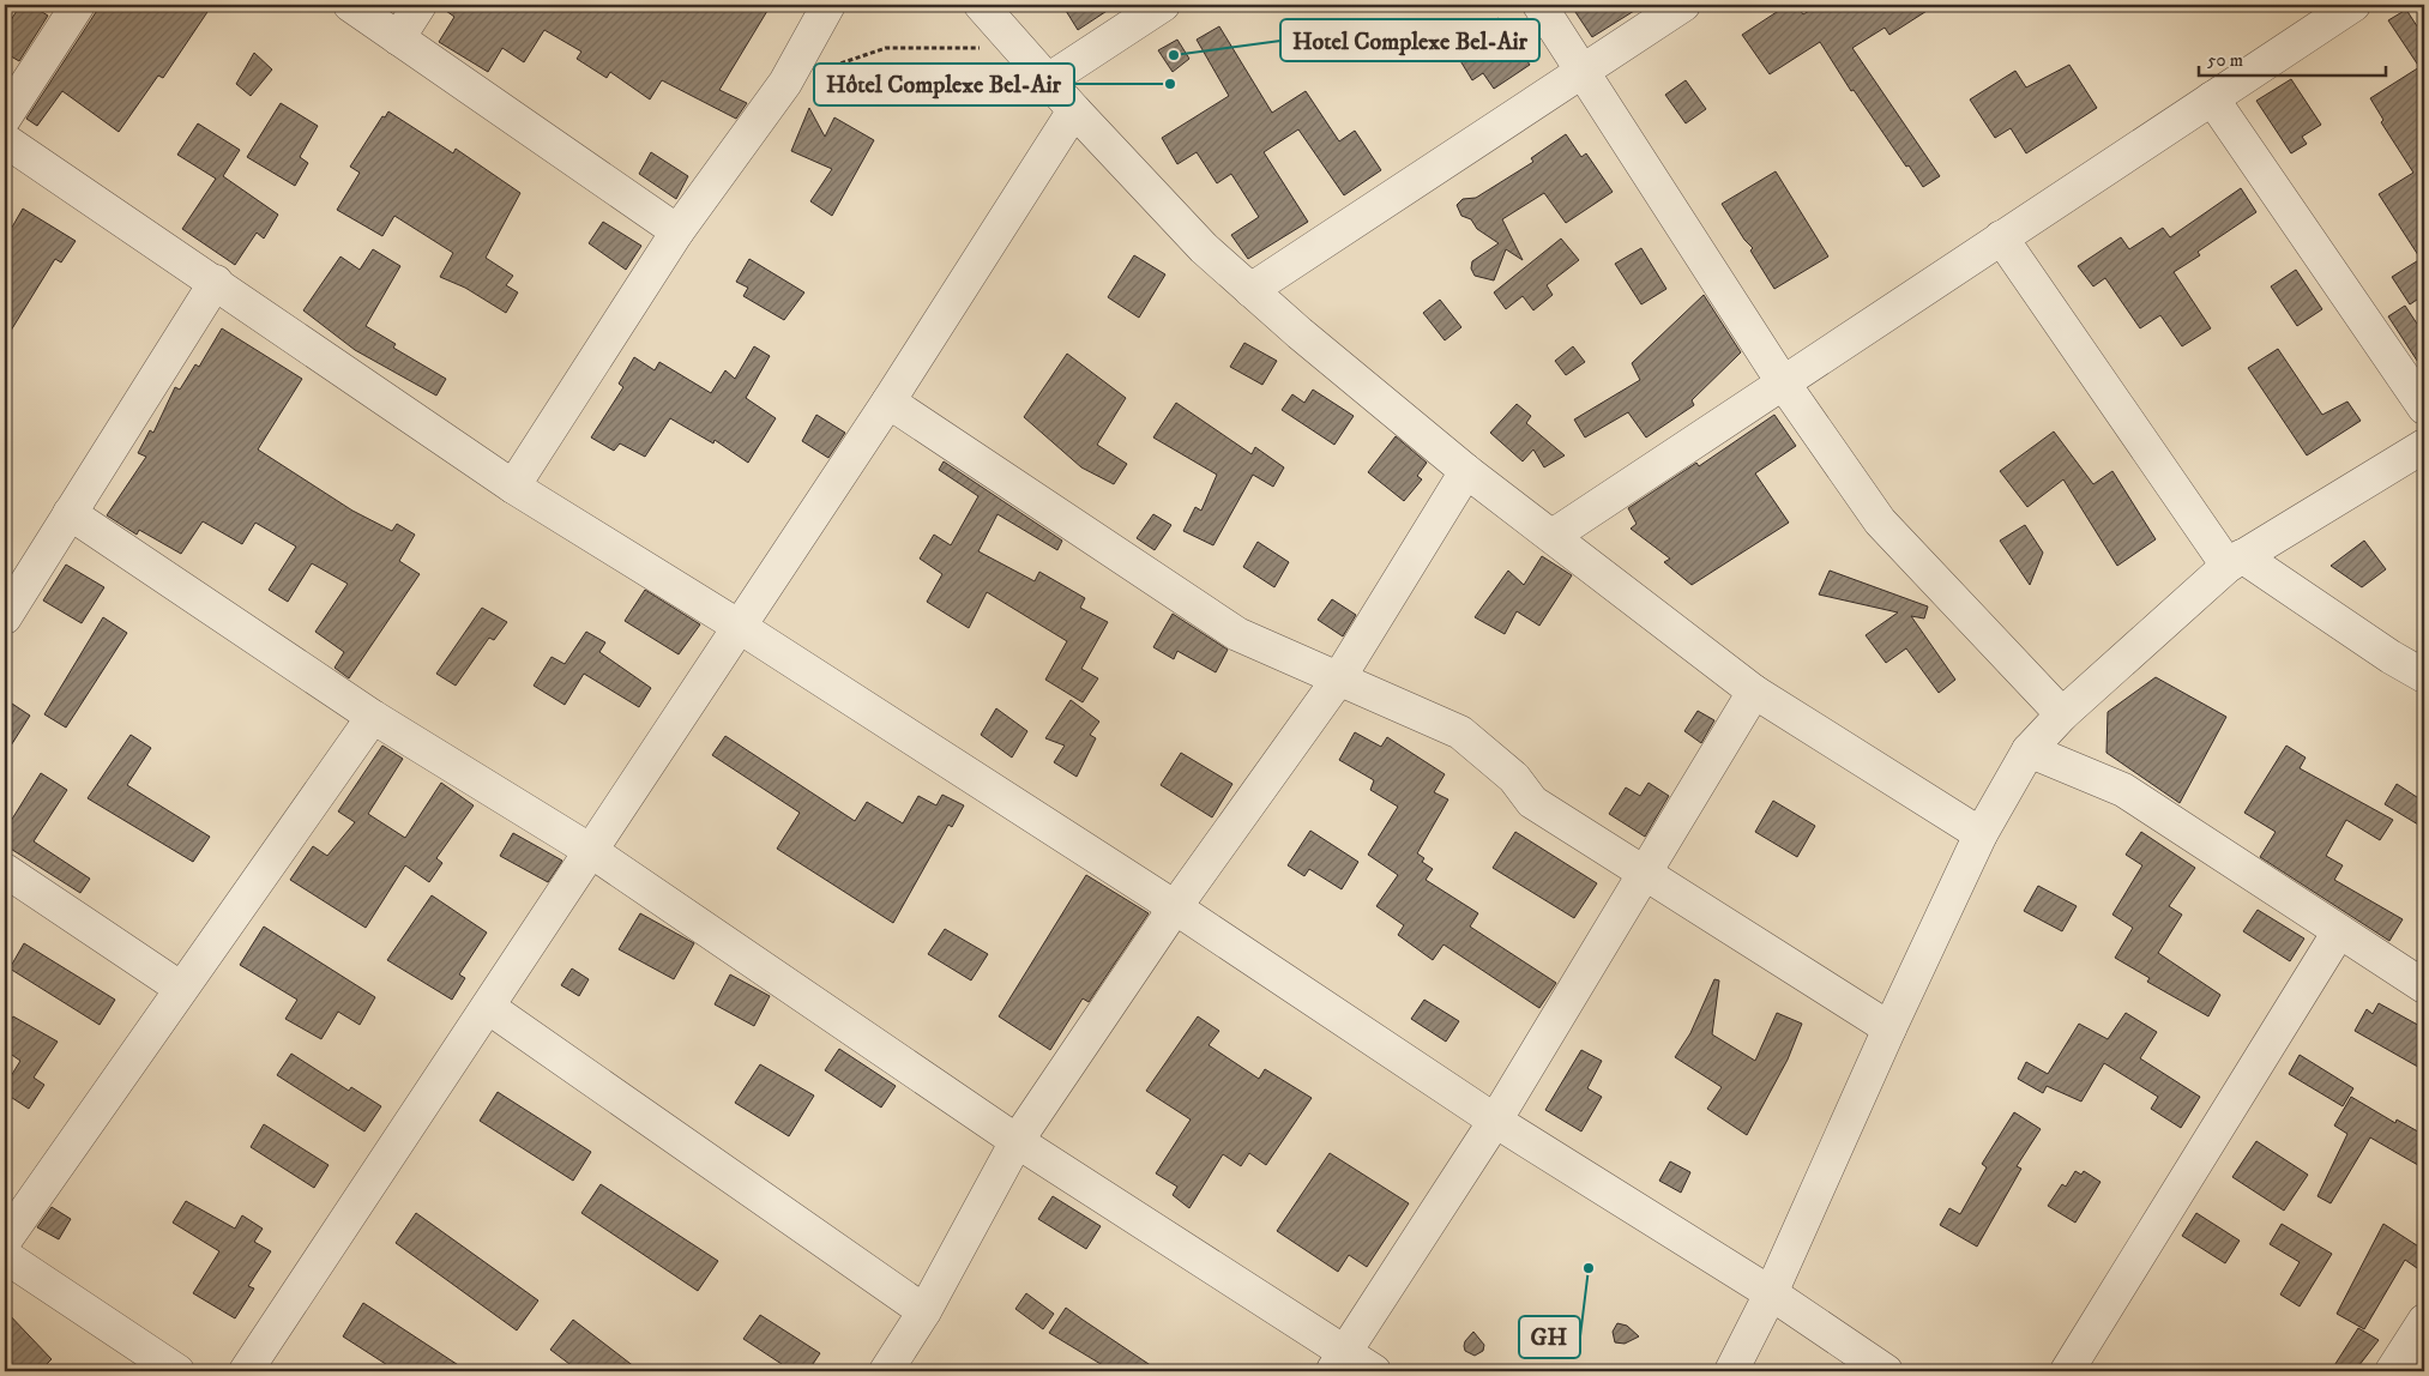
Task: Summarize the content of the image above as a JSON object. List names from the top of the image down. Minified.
{"places":["Hotel Complexe Bel-Air","Hôtel Complexe Bel-Air","GH"],"scale_bar":"50 m"}
